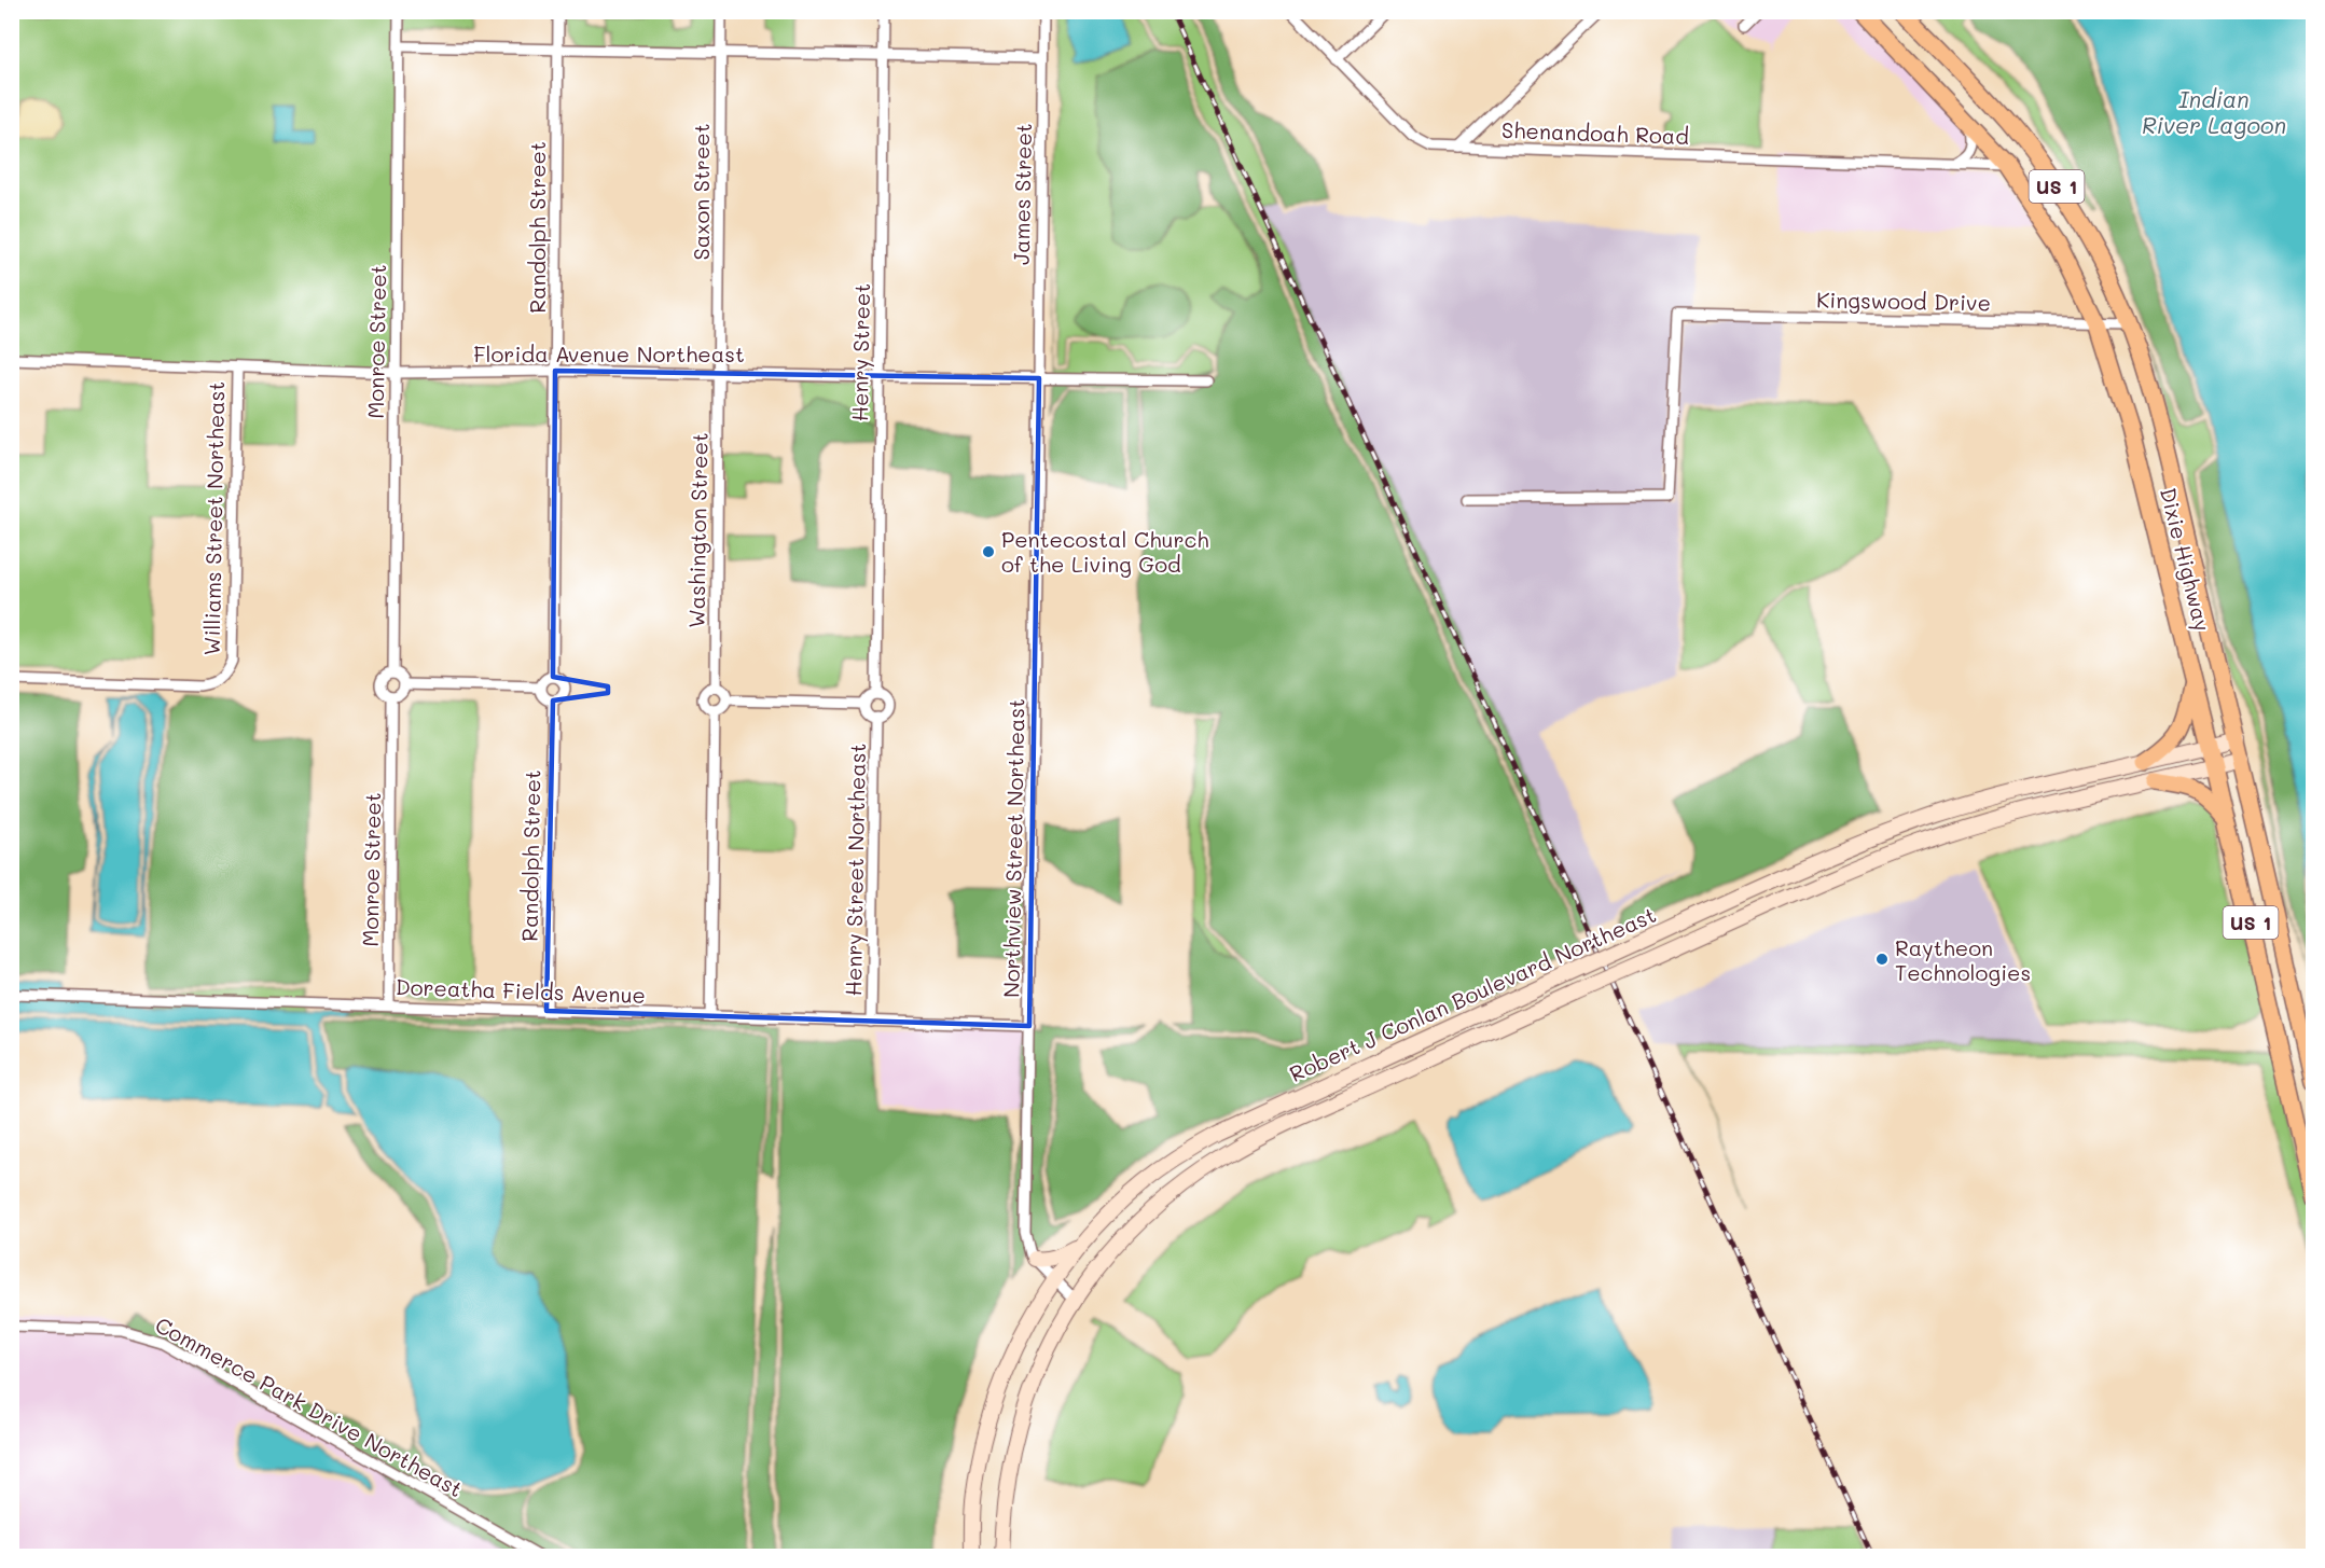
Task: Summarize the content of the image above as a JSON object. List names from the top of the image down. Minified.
{"streets":{"main road":["US 1","Dixie Highway","Robert J Conlan Boulevard Northeast"],"street":["Shenandoah Road","Saxon Street","James Street","Randolph Street","Kingswood Drive","Monroe Street","Henry Street","Florida Avenue Northeast","Williams Street Northeast","Washington Street","Northview Street Northeast","Henry Street Northeast","Doreatha Fields Avenue","Commerce Park Drive Northeast"]},"crossings":[["Shenandoah Road","Dixie Highway"],["Saxon Street","Florida Avenue Northeast"],["Saxon Street","Washington Street"],["James Street","Florida Avenue Northeast"],["James Street","Northview Street Northeast"],["Randolph Street","Florida Avenue Northeast"],["Randolph Street","Doreatha Fields Avenue"],["Kingswood Drive","Dixie Highway"],["Monroe Street","Florida Avenue Northeast"],["Monroe Street","Doreatha Fields Avenue"],["Henry Street","Florida Avenue Northeast"],["Henry Street","Henry Street Northeast"],["Florida Avenue Northeast","Williams Street Northeast"],["Florida Avenue Northeast","Washington Street"],["Florida Avenue Northeast","Northview Street Northeast"],["Dixie Highway","Robert J Conlan Boulevard Northeast"],["Northview Street Northeast","Doreatha Fields Avenue"],["Northview Street Northeast","Robert J Conlan Boulevard Northeast"],["Henry Street Northeast","Doreatha Fields Avenue"]],"water":["Indian River Lagoon"],"places":["Pentecostal Church of the Living God","Raytheon Technologies"]}
